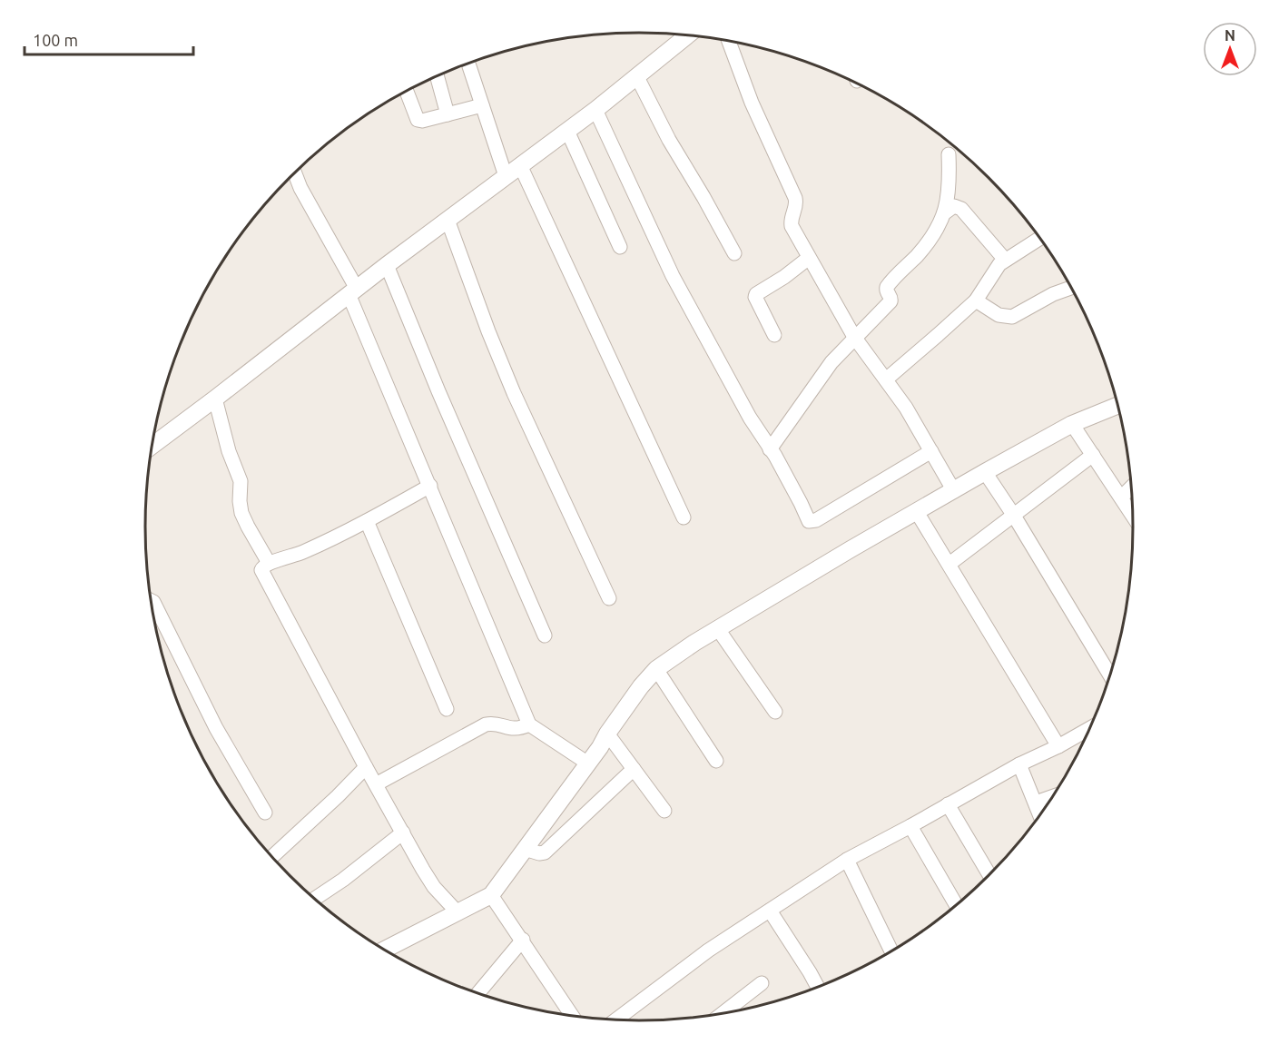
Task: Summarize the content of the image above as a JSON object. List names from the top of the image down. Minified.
{"scale_bar":"100 m","north":"top"}
